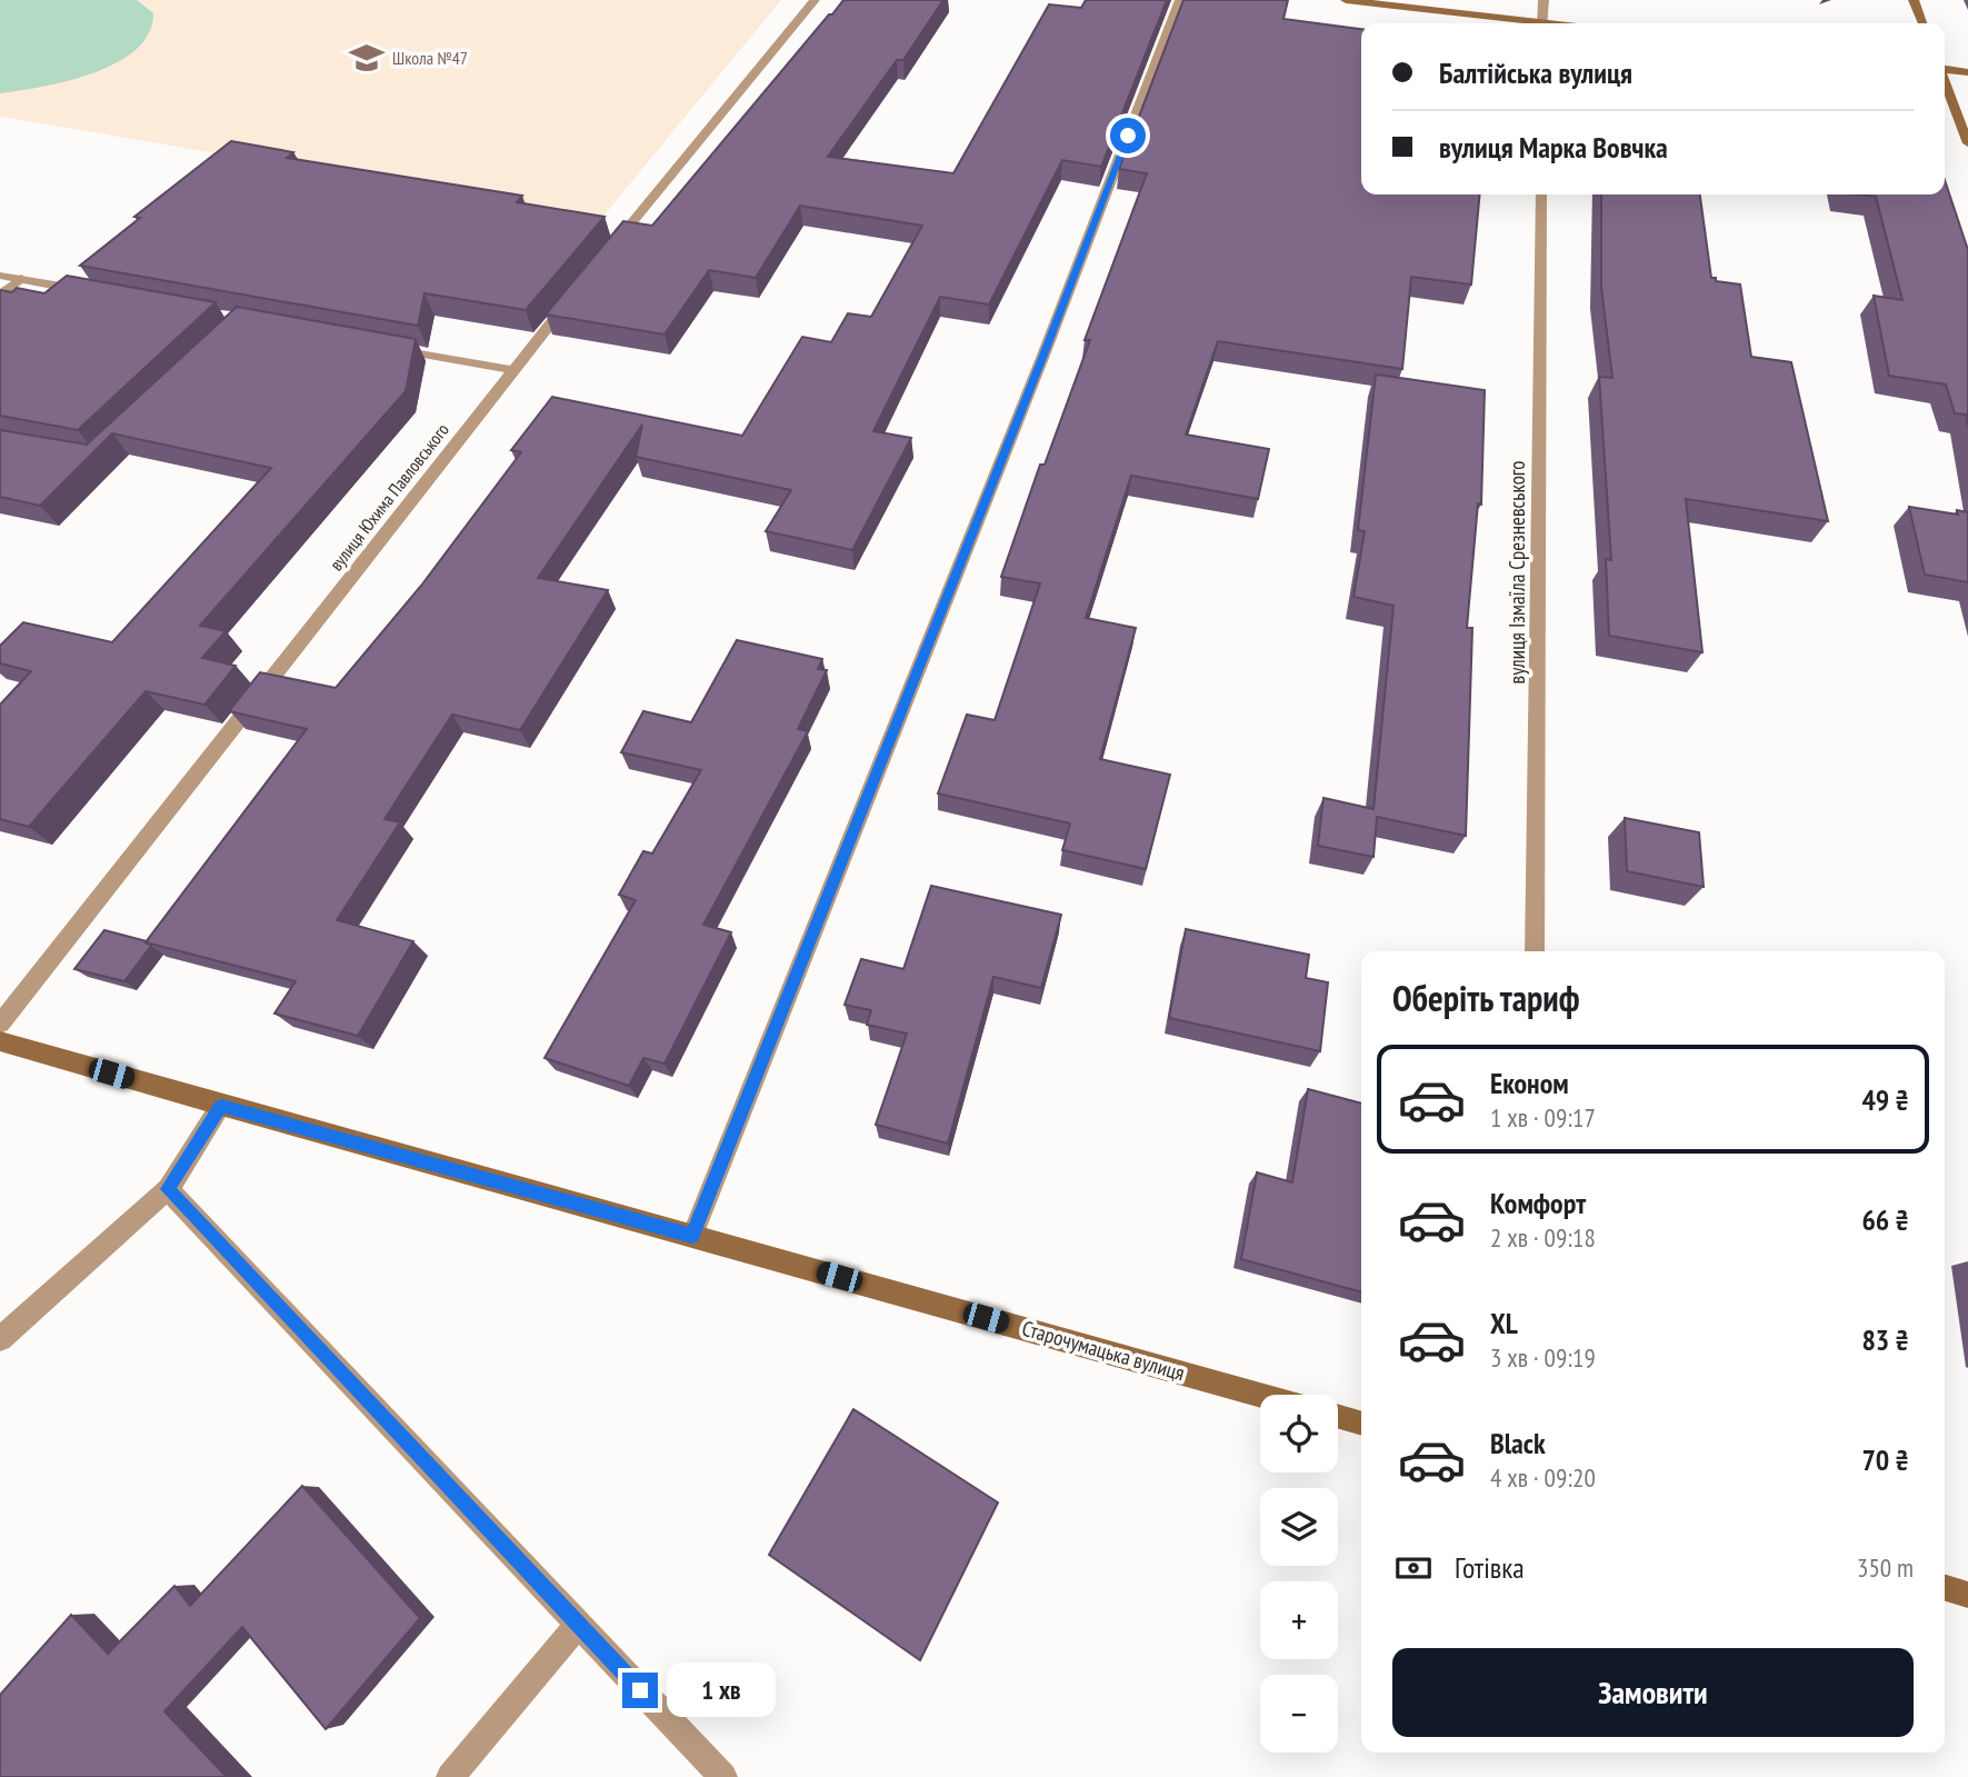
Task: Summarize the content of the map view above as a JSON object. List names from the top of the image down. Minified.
{"streets":{"street":["вулиця Юхима Павловського","вулиця Ізмаїла Срезневського","Старочумацька вулиця"]},"places":{"school or university":["Школа №47"]},"page":{"banner":["Балтійська вулиця","вулиця Марка Вовчка"],"heading":"Оберіть тариф","list":[{"name":"Економ","note":"1 хв · 09:17","value":"49 ₴"},{"name":"Комфорт","note":"2 хв · 09:18","value":"66 ₴"},{"name":"XL","note":"3 хв · 09:19","value":"83 ₴"},{"name":"Black","note":"4 хв · 09:20","value":"70 ₴"}],"map_buttons":["+","−"],"pay":["Готівка","350 m"],"buttons":"Замовити","bubble":"1 хв"}}
